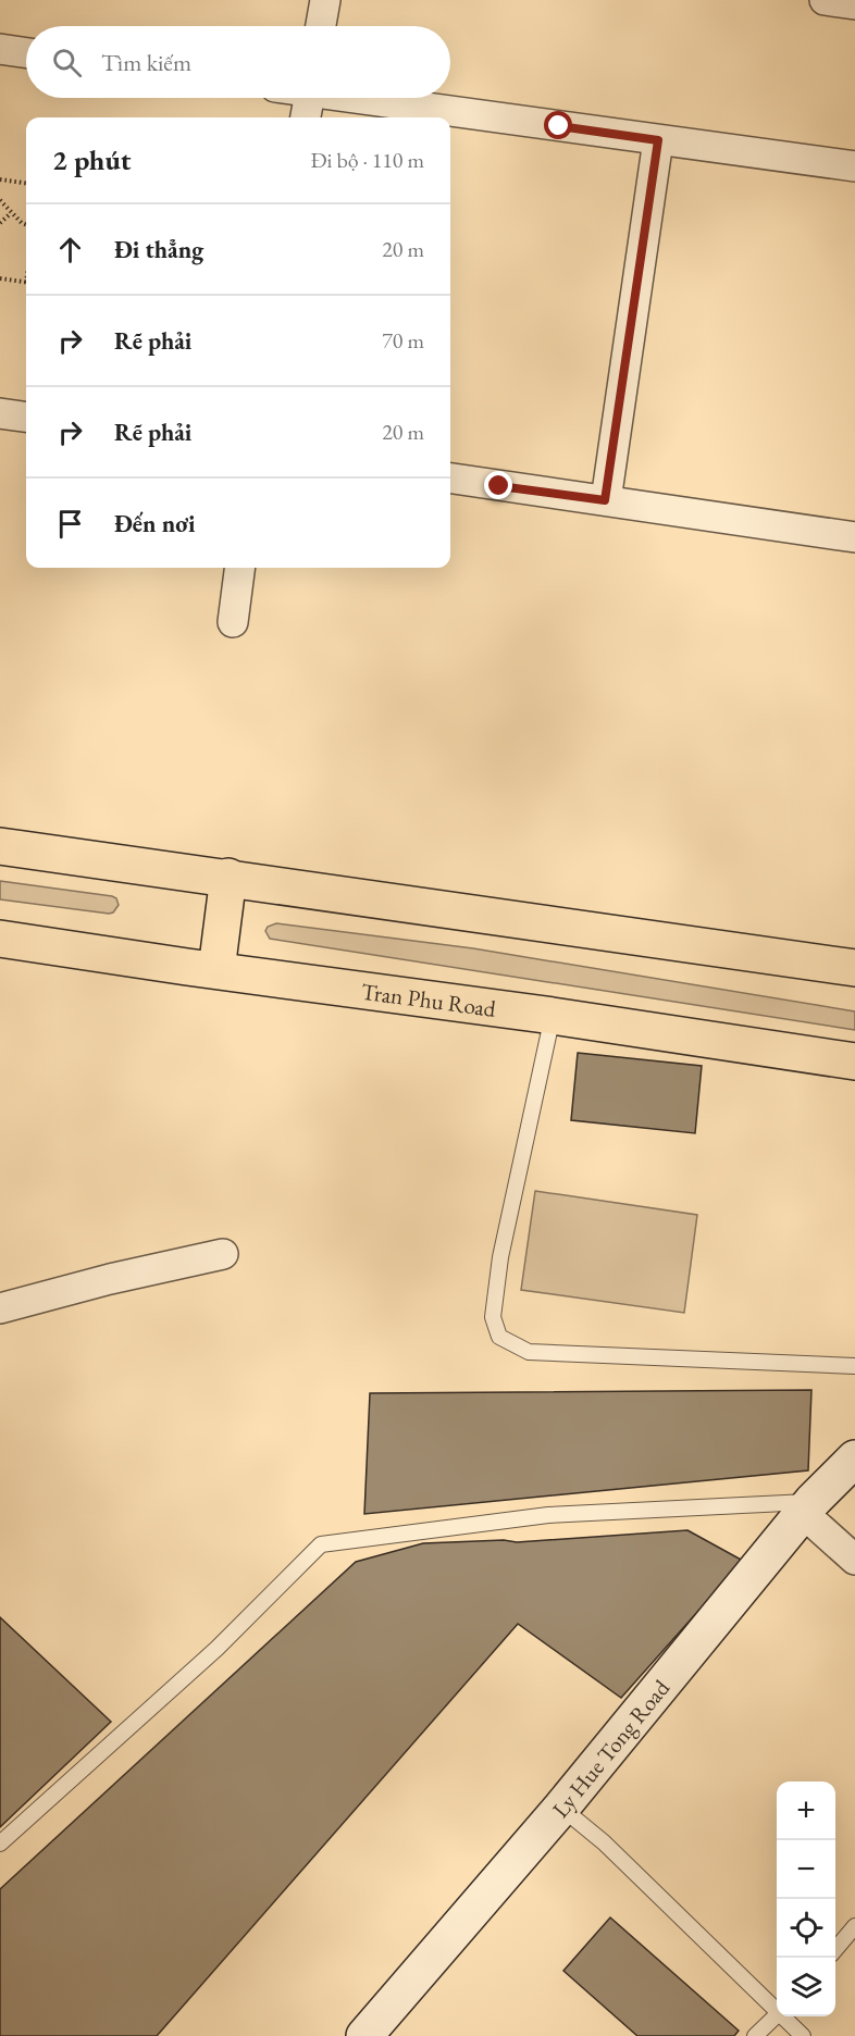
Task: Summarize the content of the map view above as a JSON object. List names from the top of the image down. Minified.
{"streets":{"main road":["Tran Phu Road","Ly Hue Tong Road"]},"page":{"search":"Tìm kiếm","heading":["2 phút","Đi bộ · 110 m"],"list":[["Đi thẳng","20 m"],["Rẽ phải","70 m"],["Rẽ phải","20 m"],"Đến nơi"],"map_buttons":["+","−"]}}
